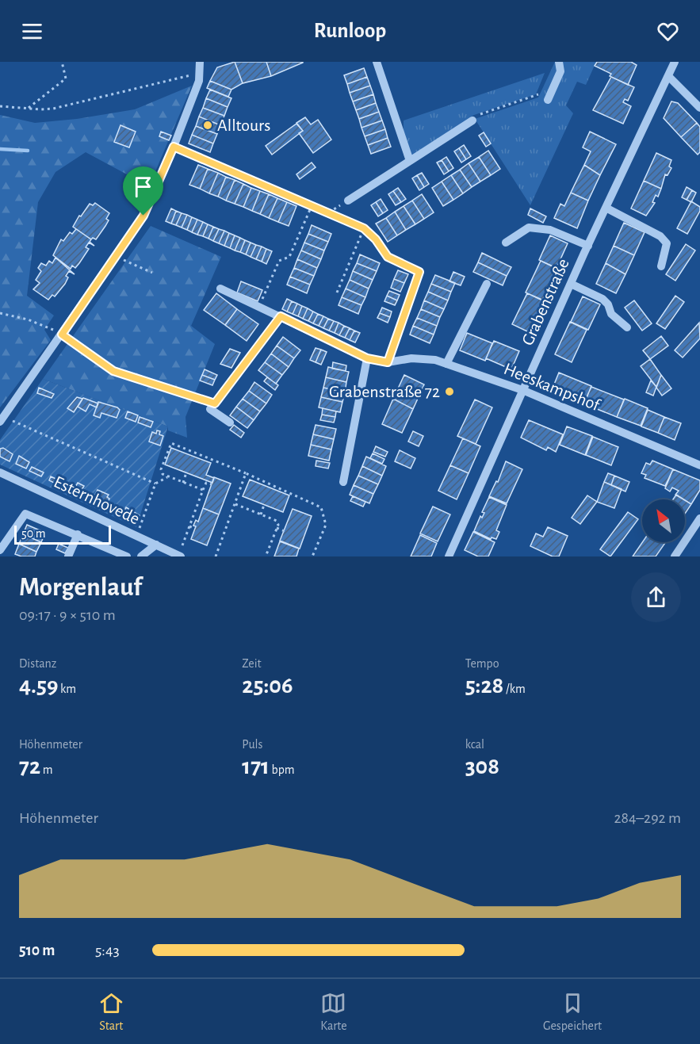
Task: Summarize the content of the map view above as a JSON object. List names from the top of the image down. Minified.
{"streets":{"street":["Grabenstraße","Heeskampshof","Esternhovede"]},"crossings":[["Grabenstraße","Heeskampshof"]],"places":["Alltours","Grabenstraße 72"],"scale_bar":"50 m","north":"top left","page":{"header":"Runloop","scale":"50 m","heading":["Morgenlauf","09:17 · 9 × 510 m"],"stats":[["Distanz","4.59 km"],["Zeit","25:06"],["Tempo","5:28 /km"],["Höhenmeter","72 m"],["Puls","171 bpm"],["kcal","308"]],"chart":["Höhenmeter","284–292 m"],"list":[{"name":"510 m","note":"5:43"}],"tabs":["Start","Karte","Gespeichert"]}}
